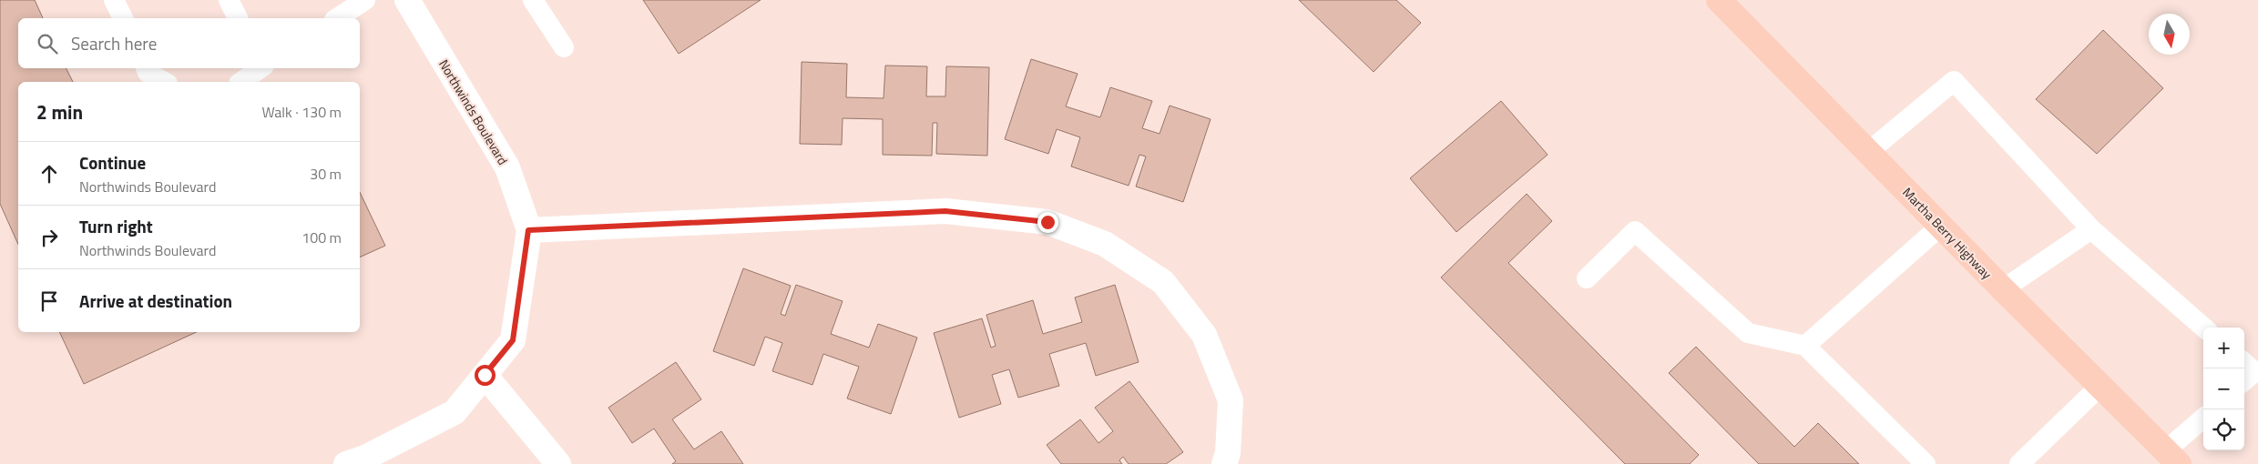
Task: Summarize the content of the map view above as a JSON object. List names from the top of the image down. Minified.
{"streets":{"main road":["Martha Berry Highway"],"street":["Northwinds Boulevard"]},"north":"bottom","page":{"search":"Search here","heading":["2 min","Walk · 130 m"],"list":[["Continue","Northwinds Boulevard","30 m"],["Turn right","Northwinds Boulevard","100 m"],"Arrive at destination"],"map_buttons":["+","−"]}}
